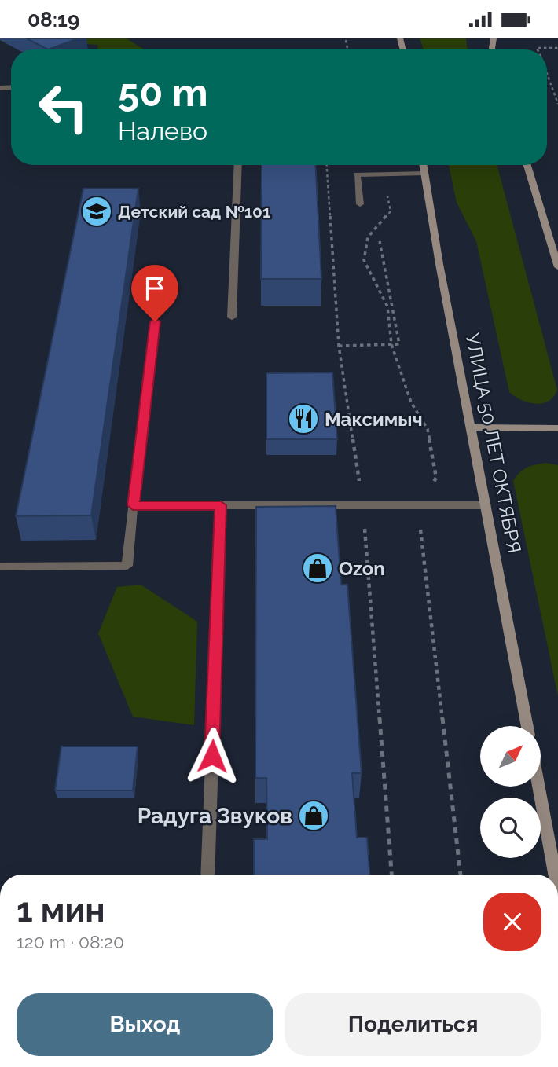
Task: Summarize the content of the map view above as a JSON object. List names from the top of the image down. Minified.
{"streets":{"main road":["УЛИЦА 50 ЛЕТ ОКТЯБРЯ"]},"places":{"school or university":["Детский сад №101"],"restaurant":["Максимыч"],"shop":["Ozon","Радуга Звуков"]},"north":"top right","page":{"status":"08:19","turn":["50 m","Налево"],"heading":["1 мин","120 m · 08:20"],"buttons":["Выход","Поделиться"]}}
